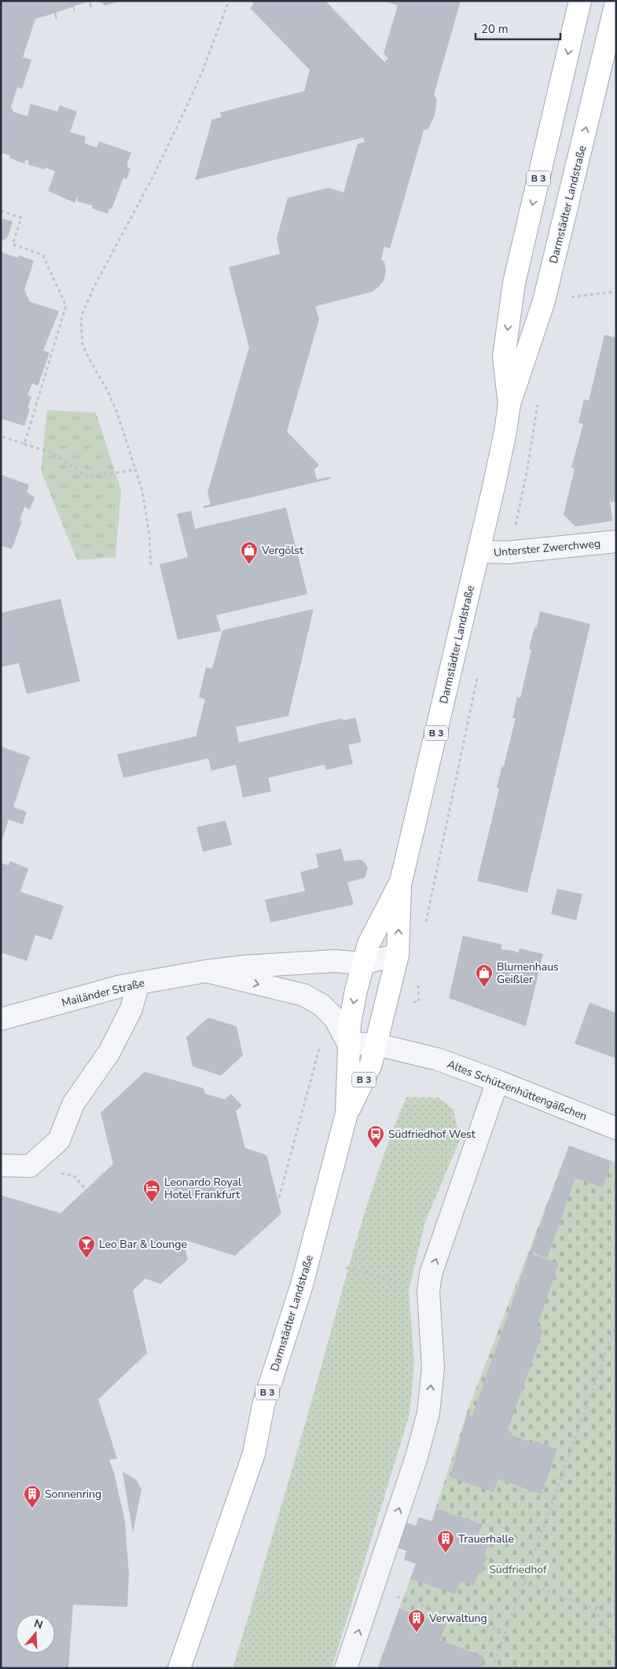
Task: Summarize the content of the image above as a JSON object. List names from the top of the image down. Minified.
{"streets":{"main road":["B 3","Darmstädter Landstraße"],"street":["Unterster Zwerchweg","Mailänder Straße","Altes Schützenhüttengäßchen"]},"crossings":[["Darmstädter Landstraße","Unterster Zwerchweg"],["Darmstädter Landstraße","Mailänder Straße"],["Darmstädter Landstraße","Altes Schützenhüttengäßchen"],["Mailänder Straße","Altes Schützenhüttengäßchen"]],"parks":["Südfriedhof"],"places":{"shop":["Vergölst","Blumenhaus Geißler"],"bus stop":["Südfriedhof West"],"hotel":["Leonardo Royal Hotel Frankfurt"],"bar":["Leo Bar & Lounge"],"building":["Sonnenring","Trauerhalle","Verwaltung"]},"scale_bar":"20 m","north":"top"}
